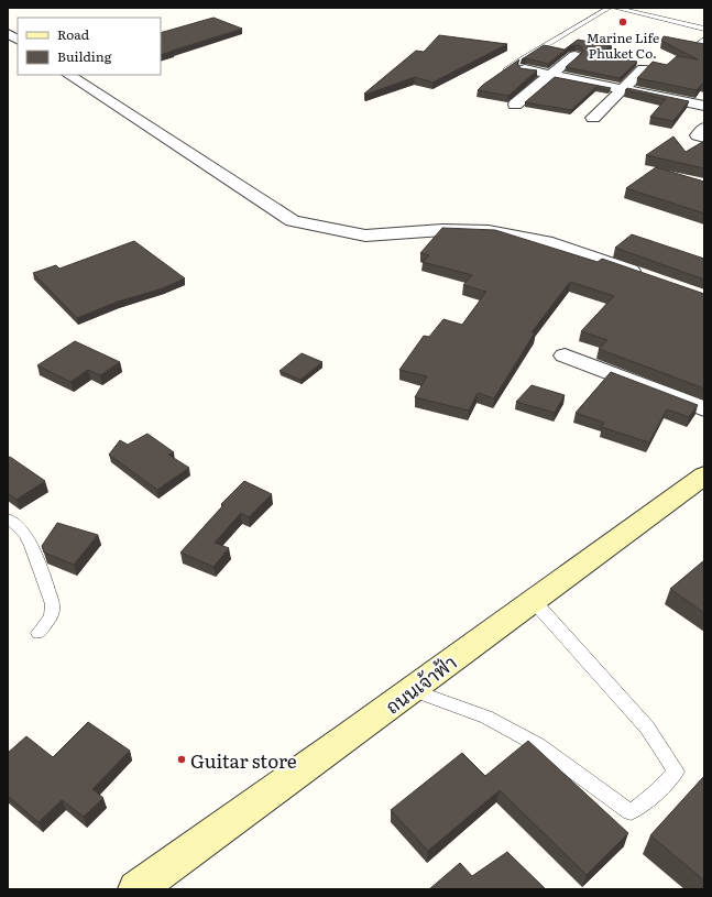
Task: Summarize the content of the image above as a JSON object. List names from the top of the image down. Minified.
{"streets":{"main road":["ถนนเจ้าฟ้า"]},"places":["Marine Life Phuket Co.","Guitar store"],"legend":["Road","Building"]}
